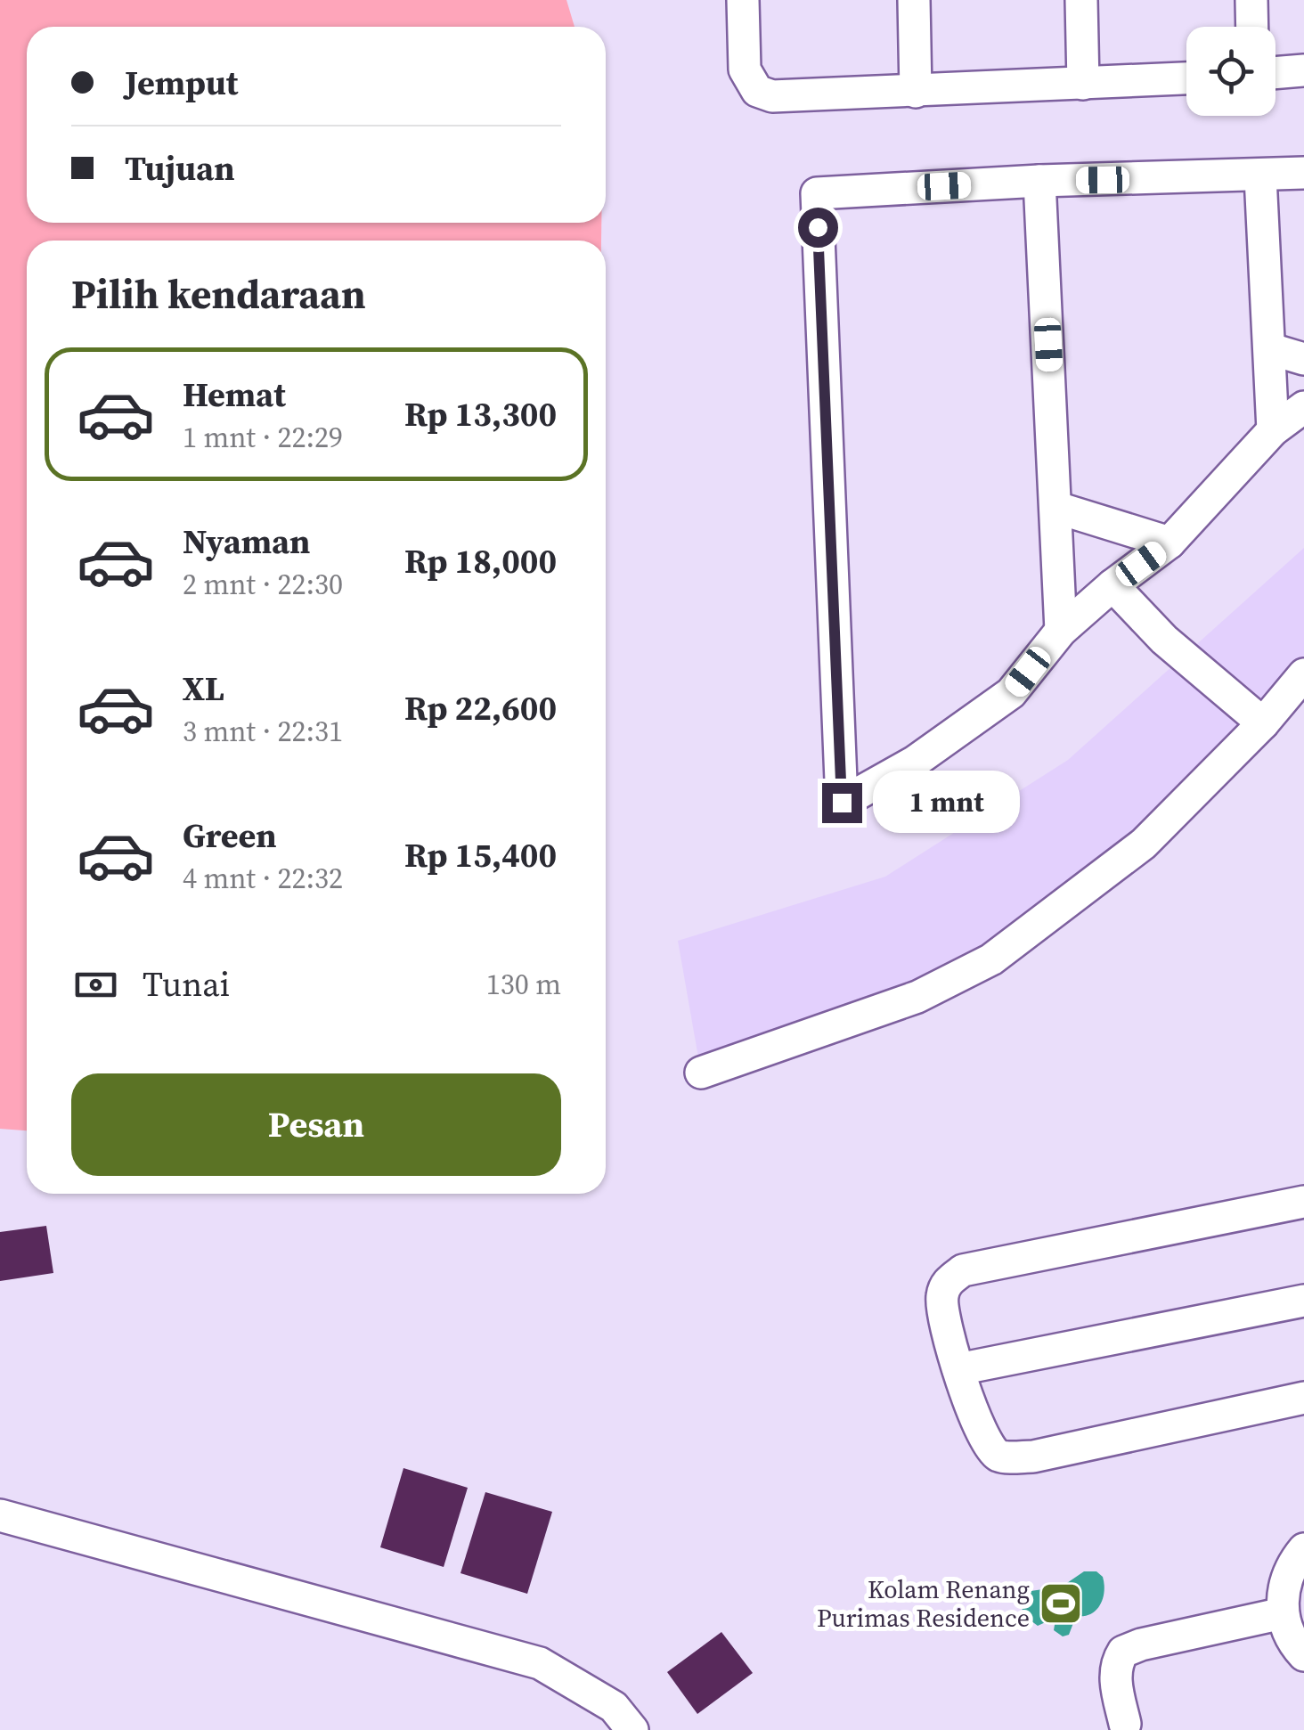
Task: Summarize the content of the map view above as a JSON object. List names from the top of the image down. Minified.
{"places":{"sports":["Kolam Renang Purimas Residence"]},"page":{"banner":["Jemput","Tujuan"],"heading":"Pilih kendaraan","list":[{"name":"Hemat","note":"1 mnt · 22:29","value":"Rp 13,300"},{"name":"Nyaman","note":"2 mnt · 22:30","value":"Rp 18,000"},{"name":"XL","note":"3 mnt · 22:31","value":"Rp 22,600"},{"name":"Green","note":"4 mnt · 22:32","value":"Rp 15,400"}],"bubble":"1 mnt","pay":["Tunai","130 m"],"buttons":"Pesan"}}
